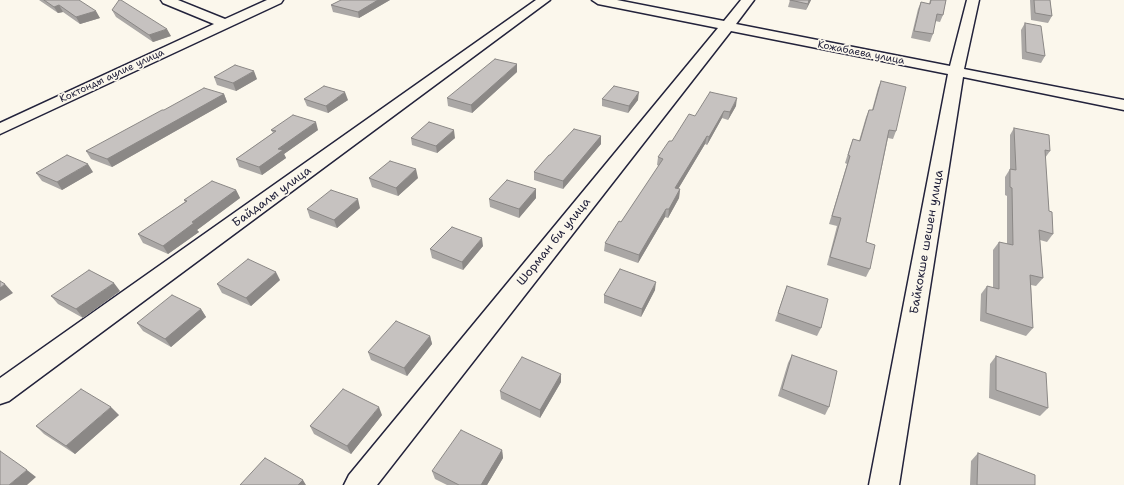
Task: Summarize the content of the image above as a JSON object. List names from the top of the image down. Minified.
{"streets":{"street":["Кожабаева улица","Коктонды аулие улица","Байдалы улица","Шорман би улица","Байкокше шешен улица"]},"crossings":[["Кожабаева улица","Шорман би улица"],["Кожабаева улица","Байкокше шешен улица"]]}
